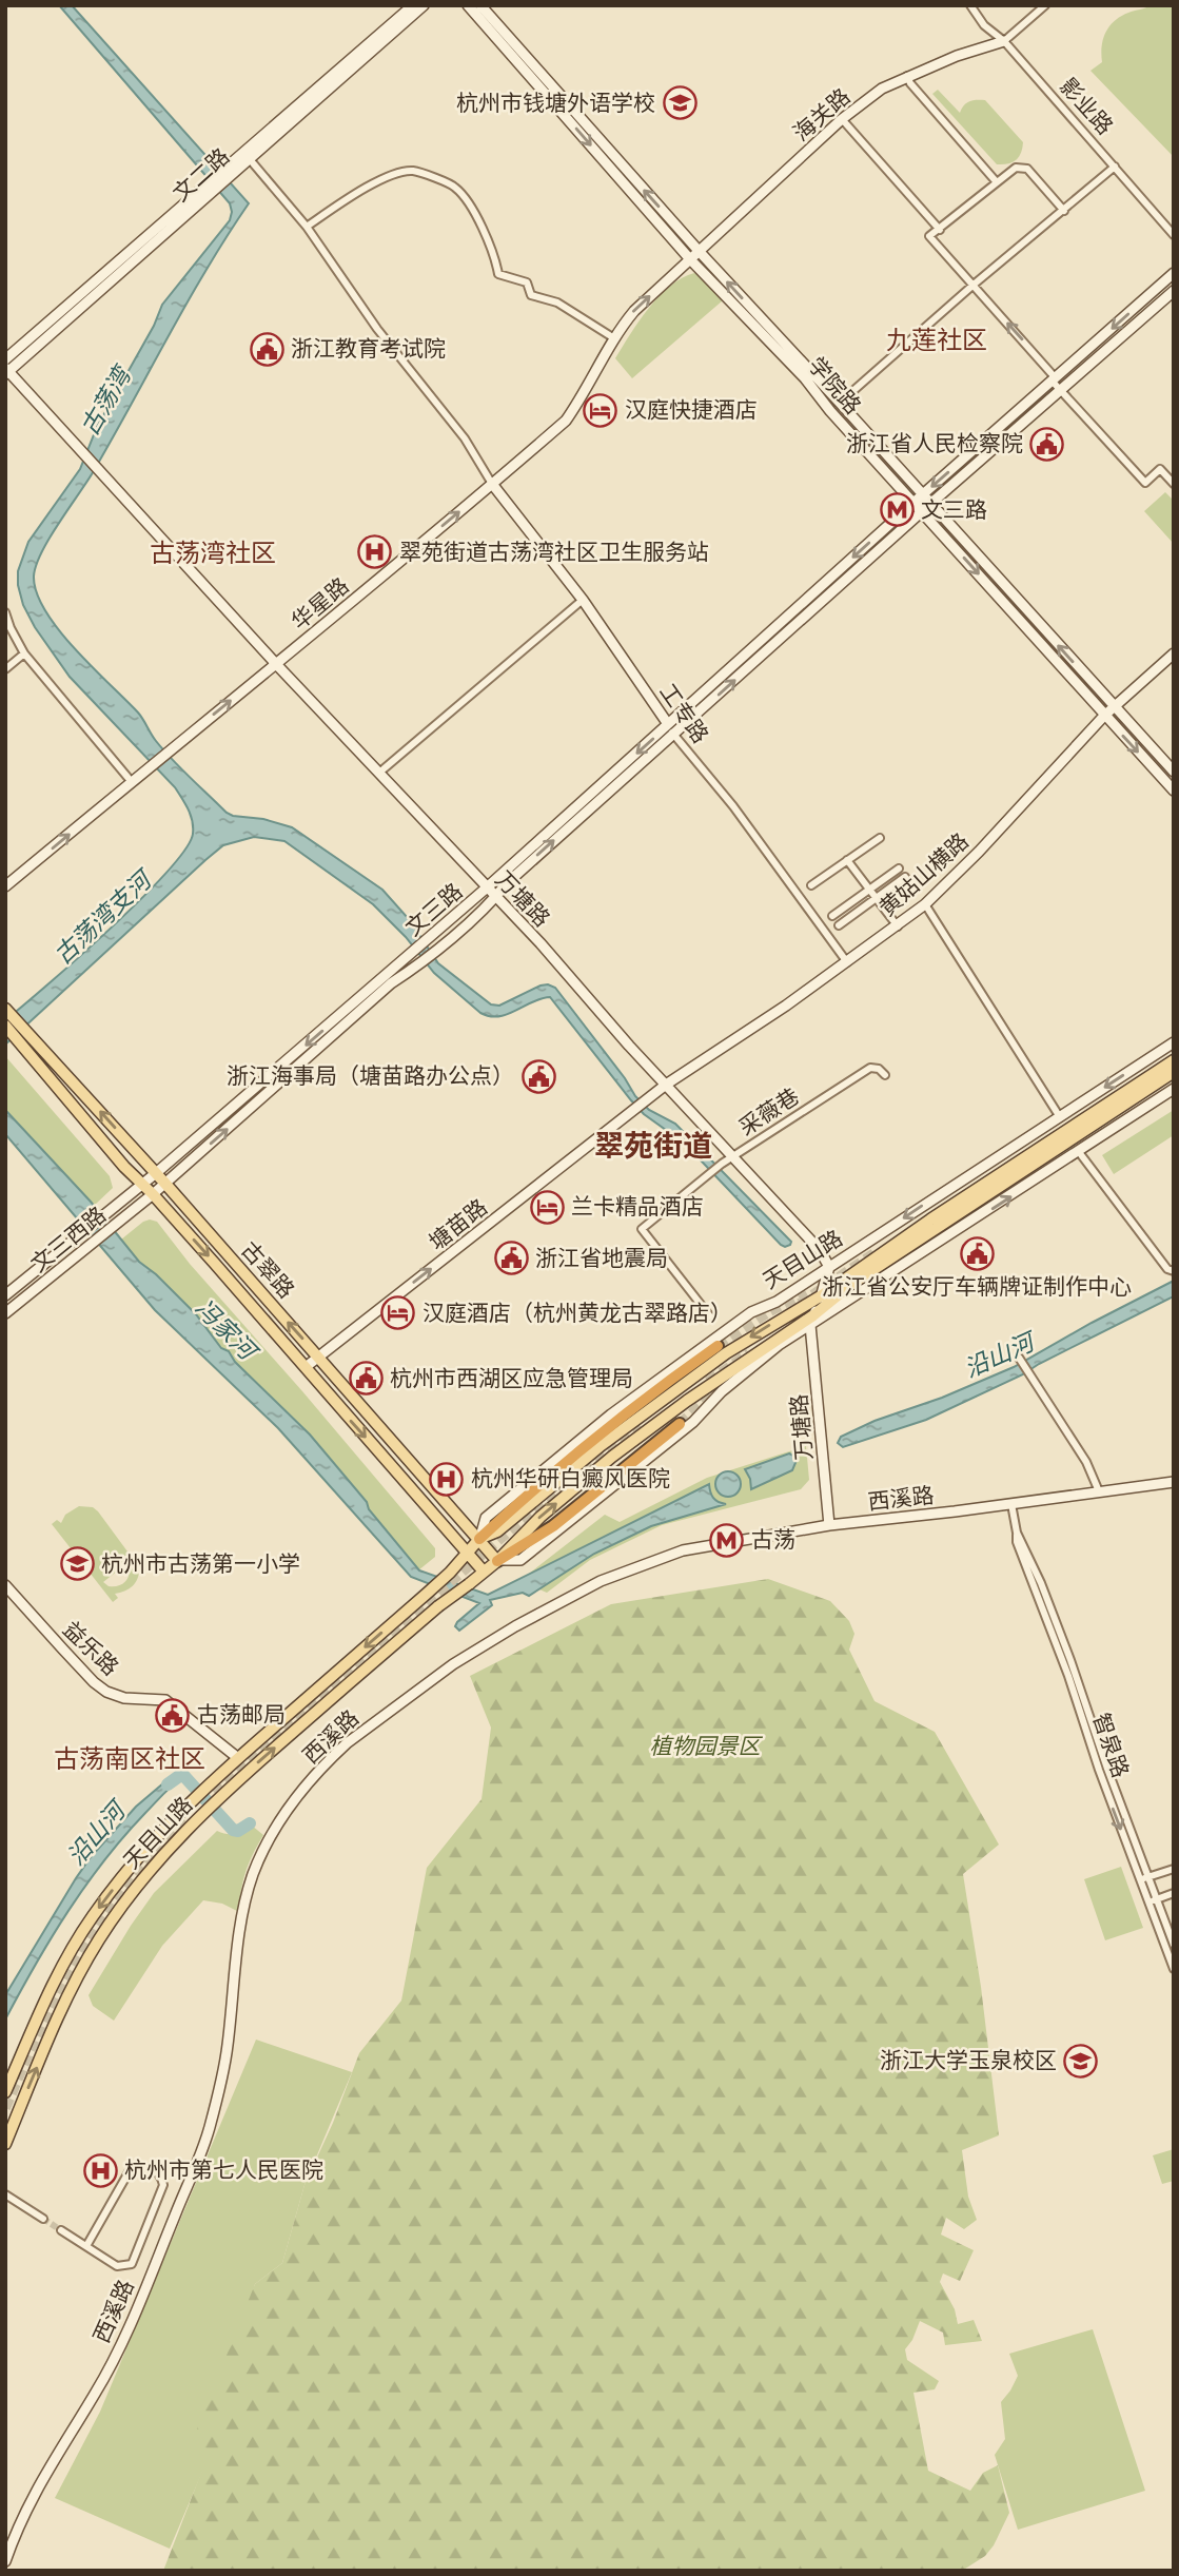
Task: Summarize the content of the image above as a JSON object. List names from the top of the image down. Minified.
{"streets":{"main road":["海关路","文二路","学院路","华星路","工专路","黄姑山横路","万塘路","文三路","塘苗路","文三西路","天目山路","古翠路","西溪路","益乐路"],"street":["影业路","采薇巷","智泉路"]},"crossings":[["影业路","海关路"],["海关路","学院路"],["海关路","华星路"],["文二路","万塘路"],["学院路","华星路"],["学院路","黄姑山横路"],["学院路","文三路"],["华星路","工专路"],["华星路","万塘路"],["工专路","黄姑山横路"],["工专路","文三路"],["黄姑山横路","万塘路"],["黄姑山横路","塘苗路"],["万塘路","文三路"],["万塘路","采薇巷"],["万塘路","塘苗路"],["万塘路","天目山路"],["万塘路","西溪路"],["文三路","文三西路"],["文三路","古翠路"],["塘苗路","古翠路"],["文三西路","古翠路"],["天目山路","古翠路"],["天目山路","益乐路"],["西溪路","智泉路"]],"one_way":["华星路","塘苗路"],"districts":["九莲社区","古荡湾社区","翠苑街道","古荡南区社区"],"water":["古荡湾","古荡湾支河","冯家河","沿山河"],"parks":["植物园景区"],"places":{"school or university":["杭州市钱塘外语学校","杭州市古荡第一小学","浙江大学玉泉校区"],"public building":["浙江教育考试院","浙江省人民检察院","浙江海事局（塘苗路办公点）","浙江省公安厅车辆牌证制作中心","浙江省地震局","杭州市西湖区应急管理局","古荡邮局"],"hotel":["汉庭快捷酒店","兰卡精品酒店","汉庭酒店（杭州黄龙古翠路店）"],"metro station":["文三路","古荡"],"hospital":["翠苑街道古荡湾社区卫生服务站","杭州华研白癜风医院","杭州市第七人民医院"]}}
